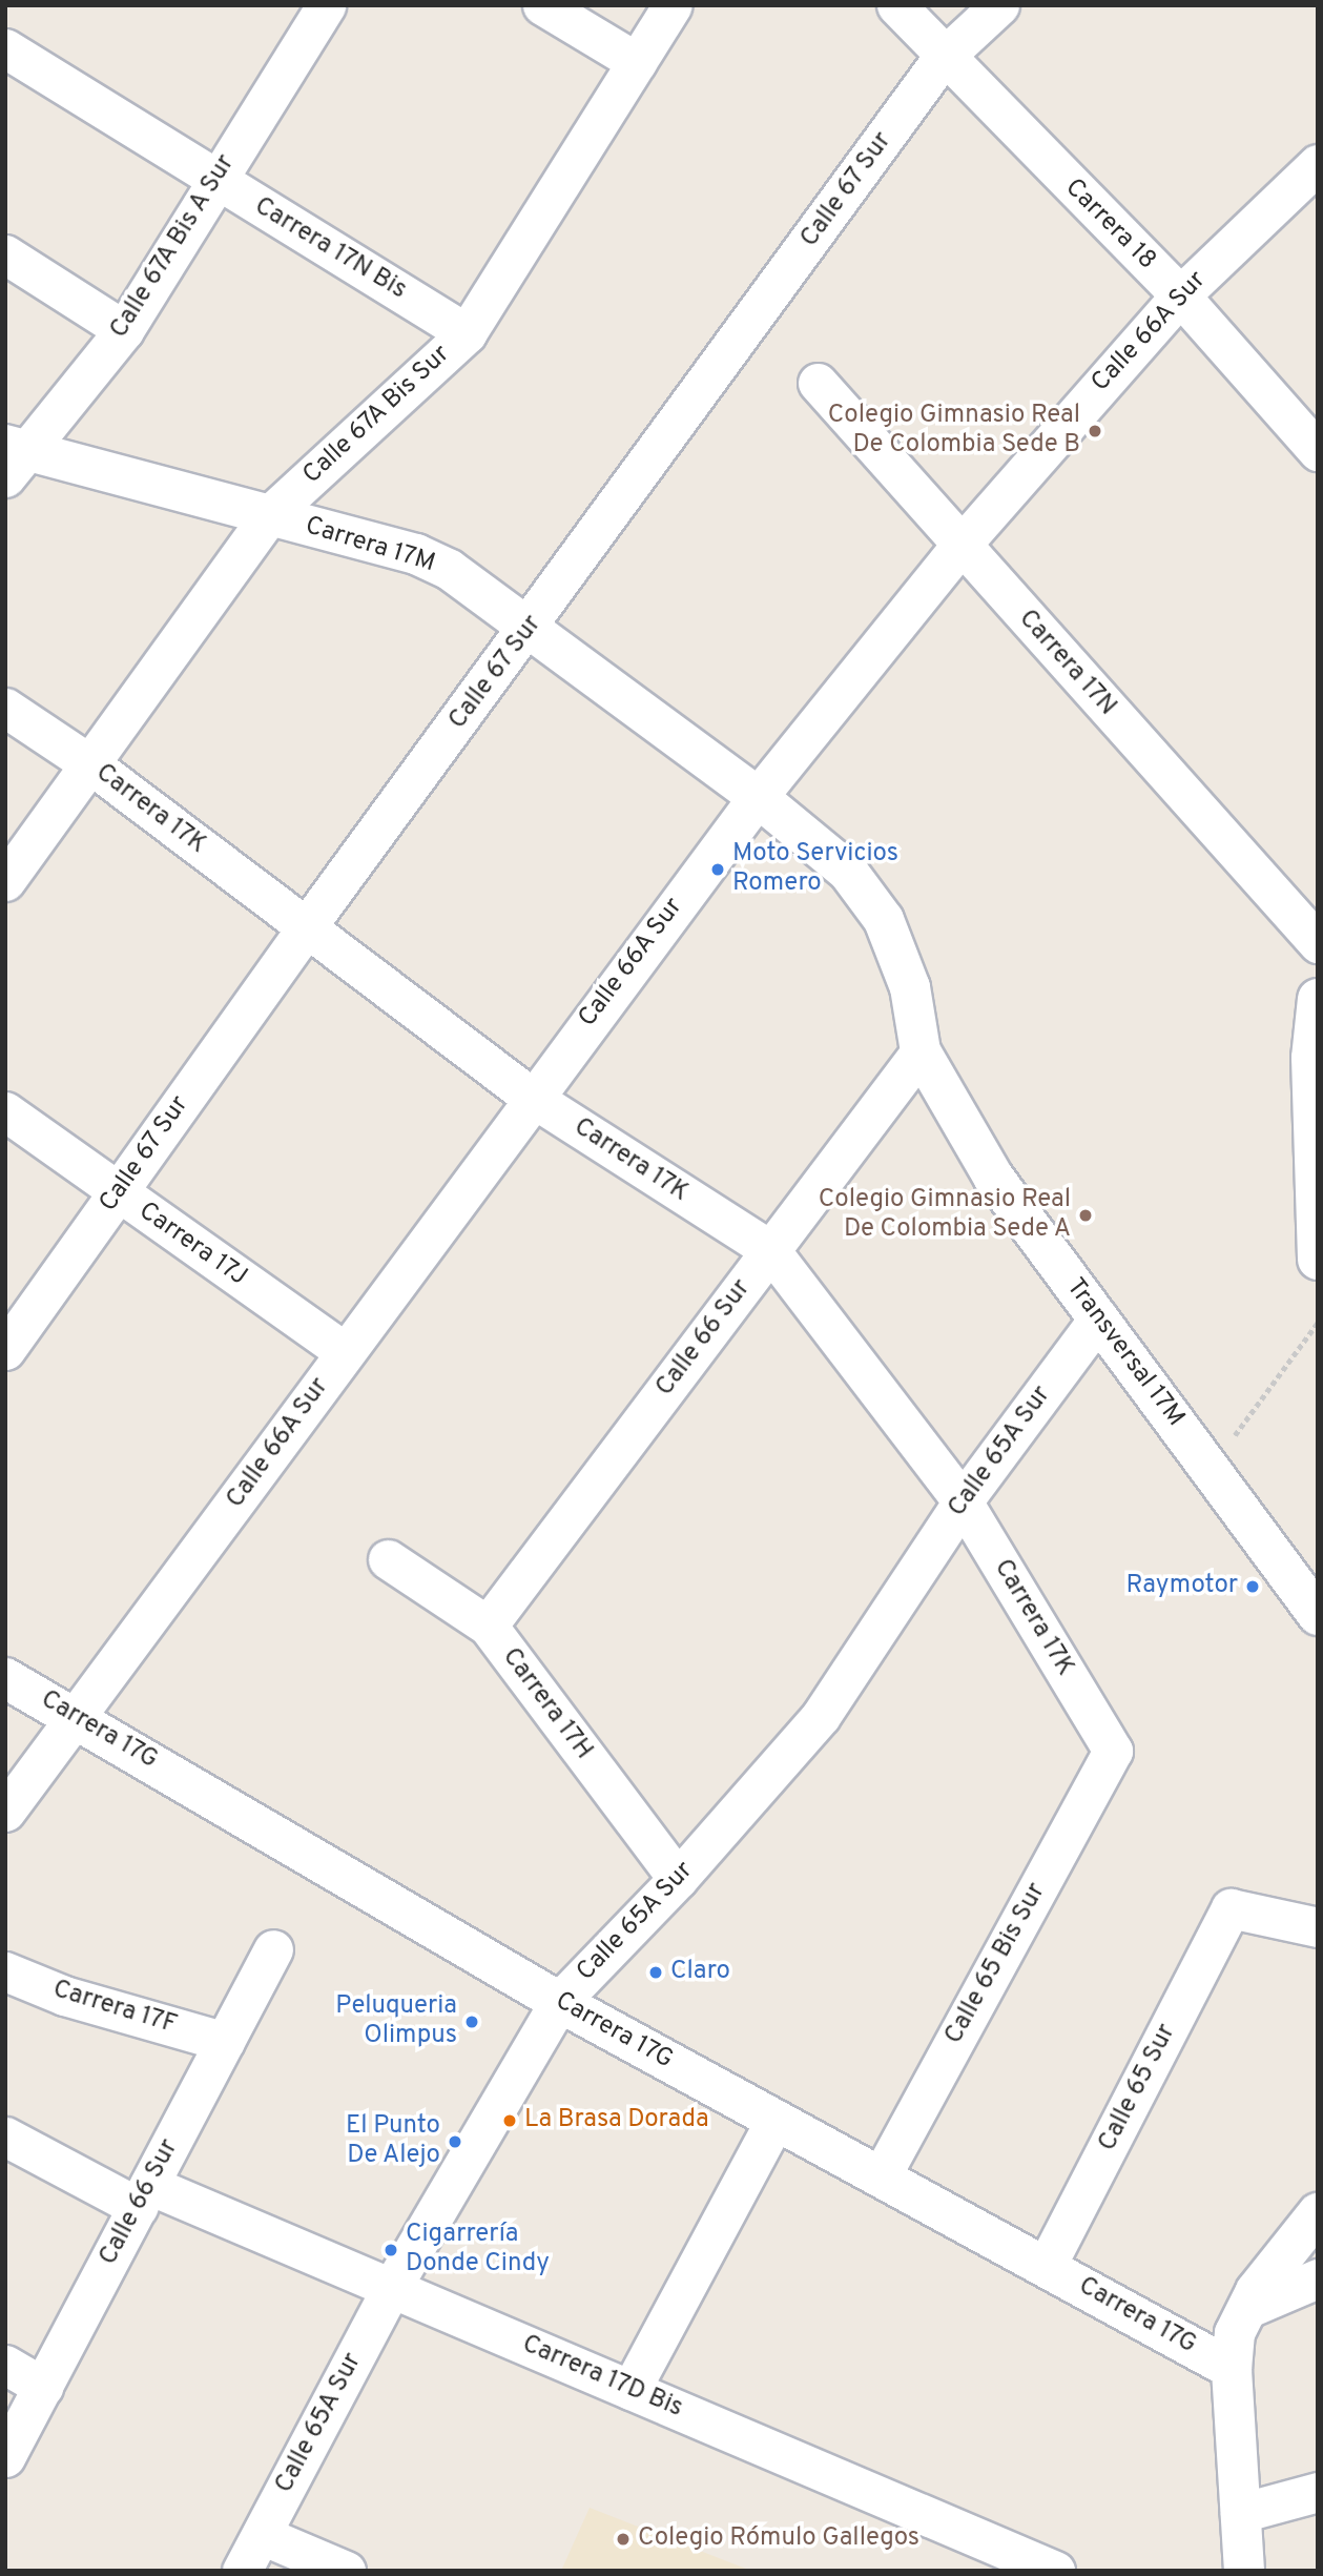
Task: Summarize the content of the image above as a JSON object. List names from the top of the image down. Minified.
{"streets":{"street":["Calle 67 Sur","Carrera 18","Calle 67A Bis A Sur","Carrera 17N Bis","Calle 66A Sur","Calle 67A Bis Sur","Carrera 17M","Carrera 17N","Carrera 17K","Carrera 17J","Calle 66 Sur","Transversal 17M","Calle 65A Sur","Carrera 17H","Carrera 17G","Calle 65 Bis Sur","Carrera 17F","Calle 65 Sur","Carrera 17D Bis"]},"crossings":[["Calle 67 Sur","Carrera 18"],["Calle 67 Sur","Carrera 17M"],["Calle 67 Sur","Carrera 17K"],["Calle 67 Sur","Carrera 17J"],["Carrera 18","Calle 66A Sur"],["Calle 67A Bis A Sur","Carrera 17N Bis"],["Calle 67A Bis A Sur","Carrera 17M"],["Carrera 17N Bis","Calle 67A Bis Sur"],["Calle 66A Sur","Carrera 17M"],["Calle 66A Sur","Carrera 17N"],["Calle 66A Sur","Carrera 17K"],["Calle 66A Sur","Carrera 17J"],["Calle 66A Sur","Transversal 17M"],["Calle 66A Sur","Carrera 17G"],["Calle 67A Bis Sur","Carrera 17M"],["Calle 67A Bis Sur","Carrera 17K"],["Carrera 17M","Transversal 17M"],["Carrera 17K","Calle 66 Sur"],["Carrera 17K","Calle 65A Sur"],["Carrera 17K","Calle 65 Bis Sur"],["Calle 66 Sur","Transversal 17M"],["Calle 66 Sur","Carrera 17H"],["Calle 66 Sur","Carrera 17F"],["Calle 66 Sur","Carrera 17D Bis"],["Transversal 17M","Calle 65A Sur"],["Calle 65A Sur","Carrera 17H"],["Calle 65A Sur","Carrera 17G"],["Calle 65A Sur","Carrera 17D Bis"],["Carrera 17G","Calle 65 Bis Sur"],["Carrera 17G","Calle 65 Sur"]],"places":["Colegio Gimnasio Real De Colombia Sede B","Moto Servicios Romero","Colegio Gimnasio Real De Colombia Sede A","Raymotor","Claro","Peluqueria Olimpus","La Brasa Dorada","El Punto De Alejo","Cigarrería Donde Cindy","Colegio Rómulo Gallegos"]}
